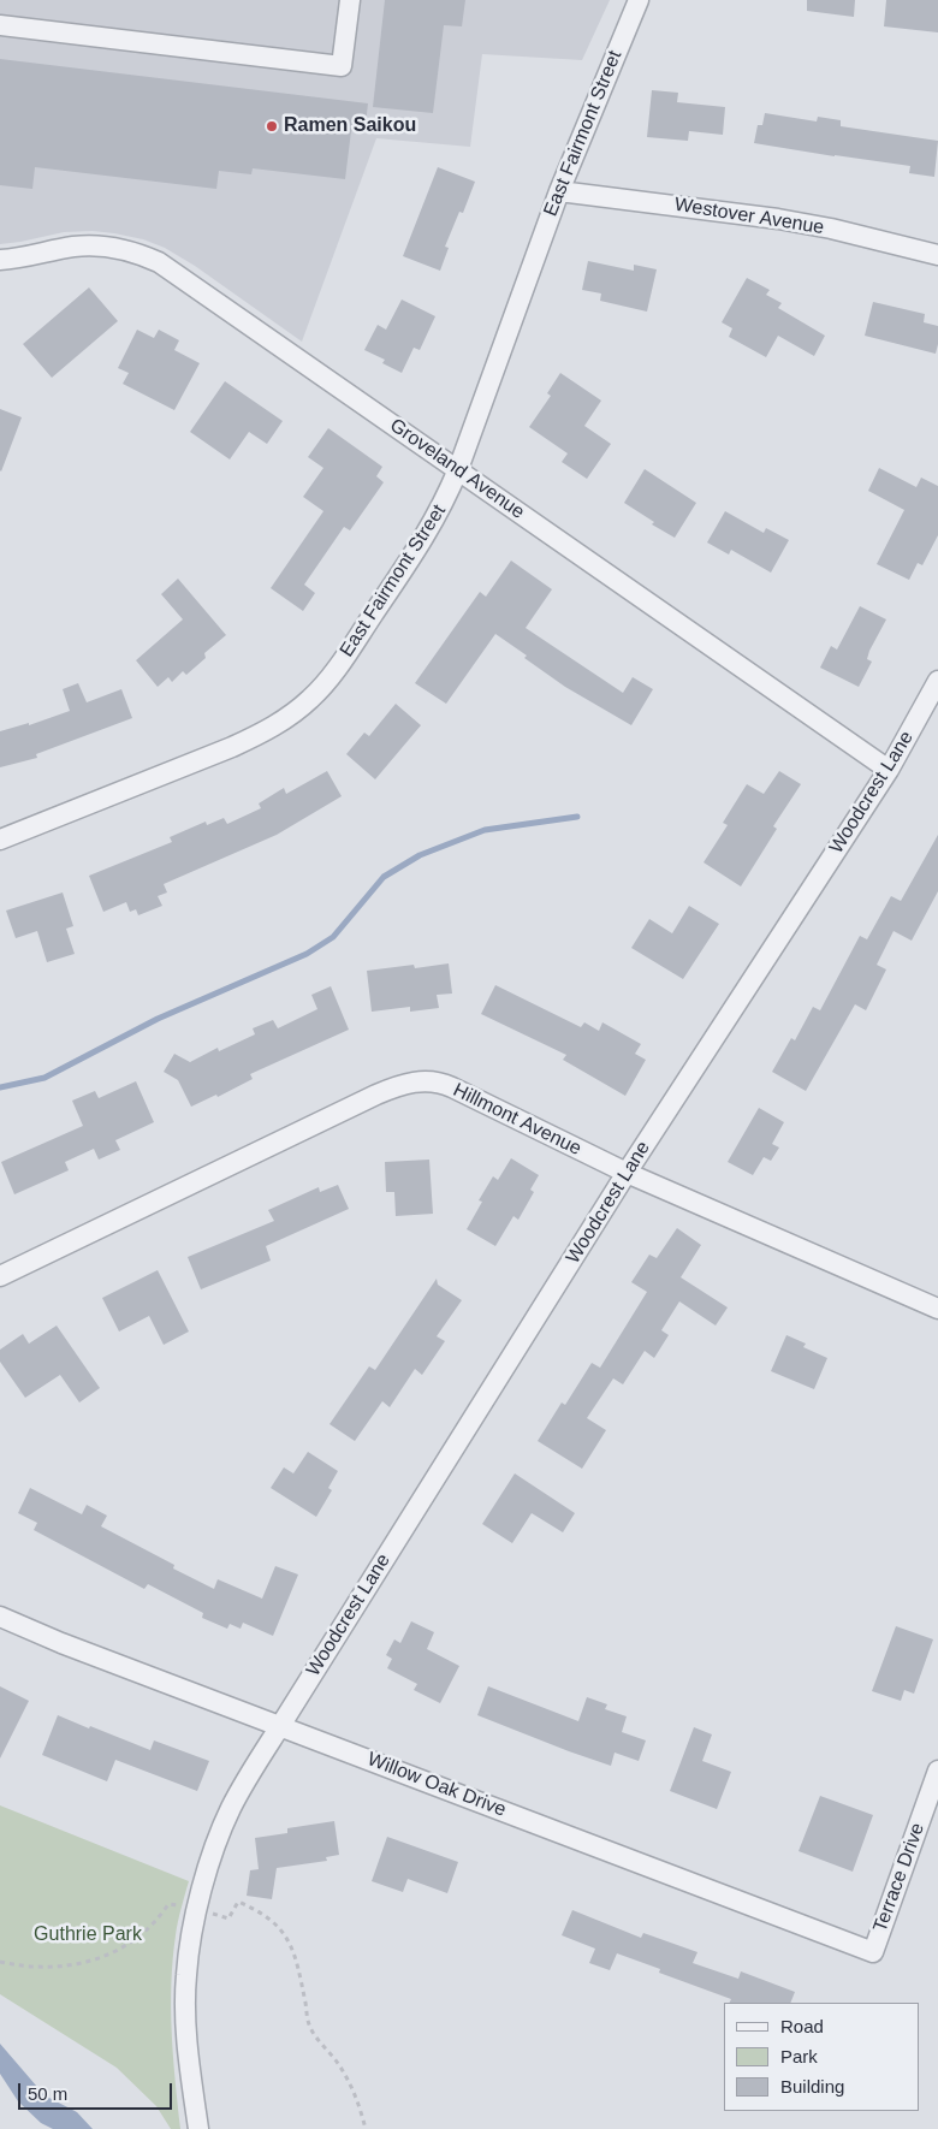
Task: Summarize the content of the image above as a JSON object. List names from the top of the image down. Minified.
{"streets":{"street":["East Fairmont Street","Westover Avenue","Groveland Avenue","Woodcrest Lane","Hillmont Avenue","Willow Oak Drive","Terrace Drive"]},"crossings":[["East Fairmont Street","Westover Avenue"],["East Fairmont Street","Groveland Avenue"],["Groveland Avenue","Woodcrest Lane"],["Woodcrest Lane","Hillmont Avenue"],["Woodcrest Lane","Willow Oak Drive"],["Willow Oak Drive","Terrace Drive"]],"parks":["Guthrie Park"],"places":["Ramen Saikou"],"legend":["Road","Park","Building"],"scale_bar":"50 m"}
